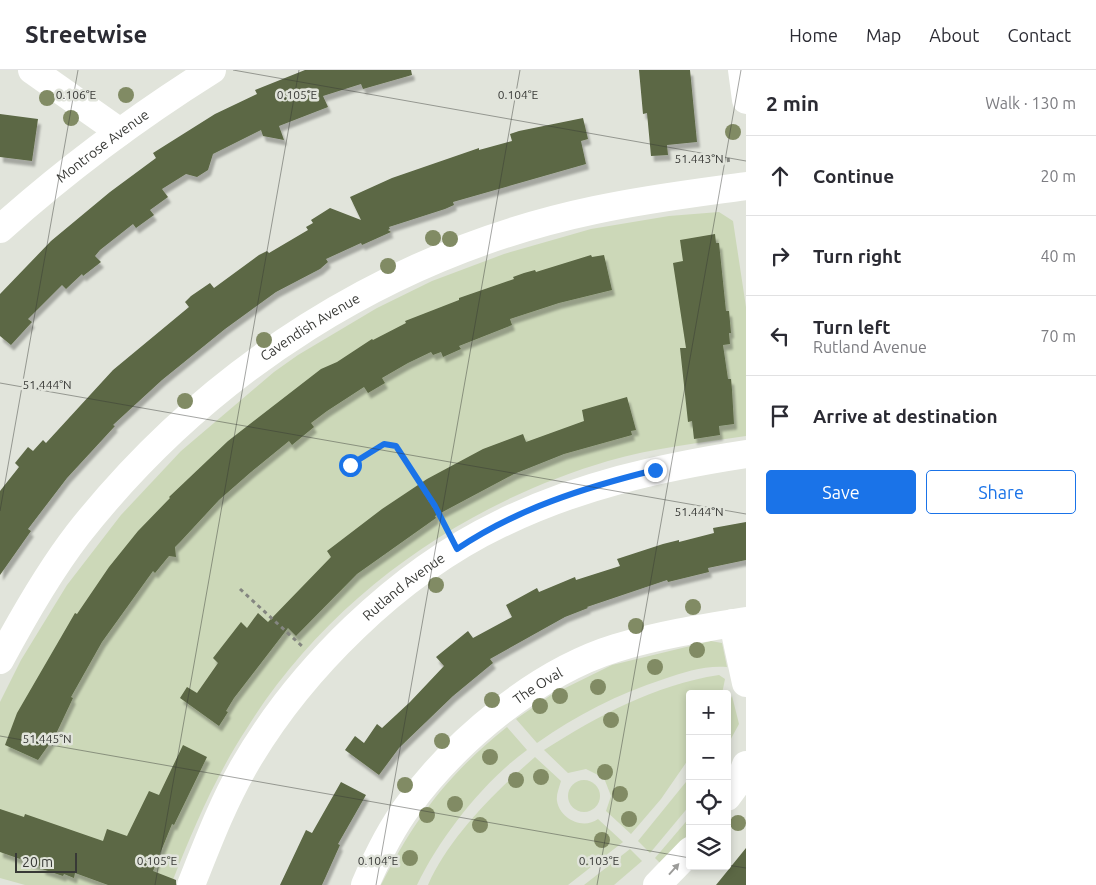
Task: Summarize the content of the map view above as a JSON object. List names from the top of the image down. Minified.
{"streets":{"street":["Montrose Avenue","Cavendish Avenue","Rutland Avenue","The Oval"]},"scale_bar":"20 m","page":{"header":"Streetwise","nav":["Home","Map","About","Contact"],"heading":["2 min","Walk · 130 m"],"list":[["Continue","20 m"],["Turn right","40 m"],["Turn left","Rutland Avenue","70 m"],"Arrive at destination"],"buttons":["Save","Share"],"map_buttons":["+","−"],"scale":"20 m"},"coordinates":["0.106°E","0.105°E","0.104°E","51.443°N","51.444°N","51.445°N","0.103°E"]}
